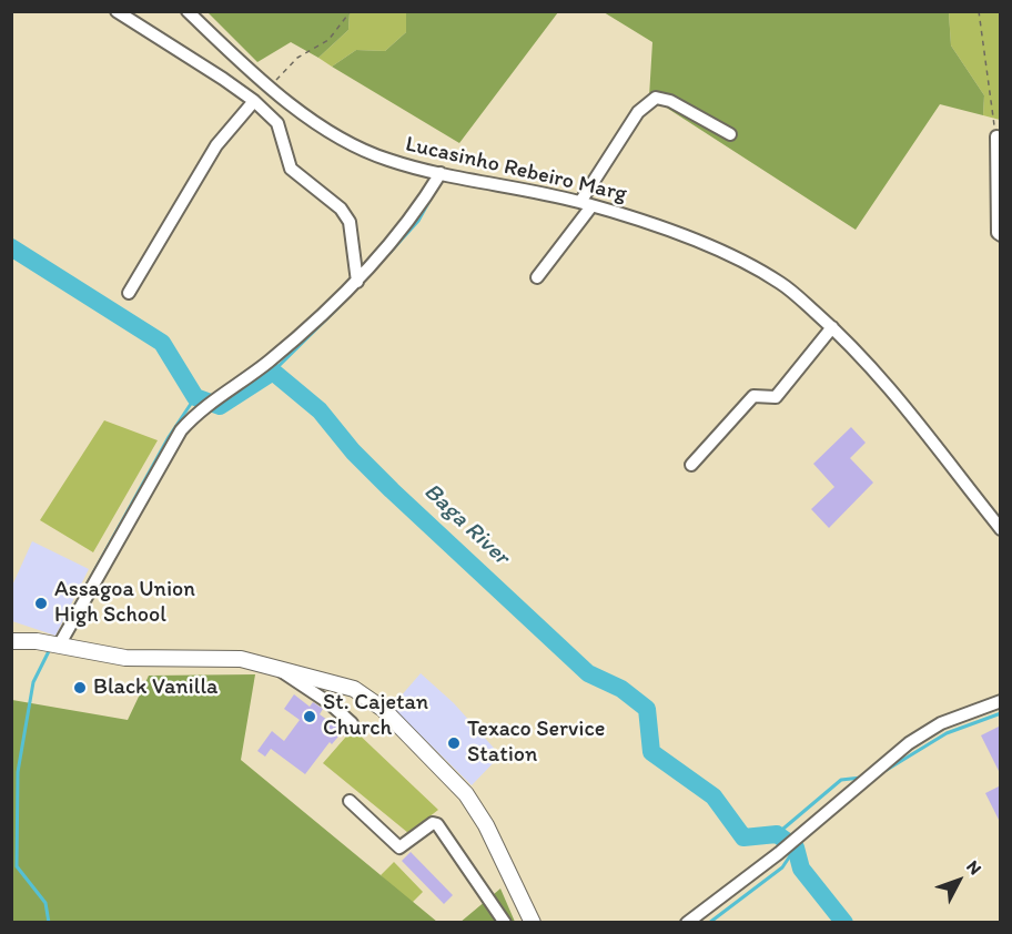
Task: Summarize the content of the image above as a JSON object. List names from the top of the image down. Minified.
{"streets":{"street":["Lucasinho Rebeiro Marg"]},"water":["Baga River"],"places":["Assagoa Union High School","Black Vanilla","St. Cajetan Church","Texaco Service Station"],"north":"top right"}
